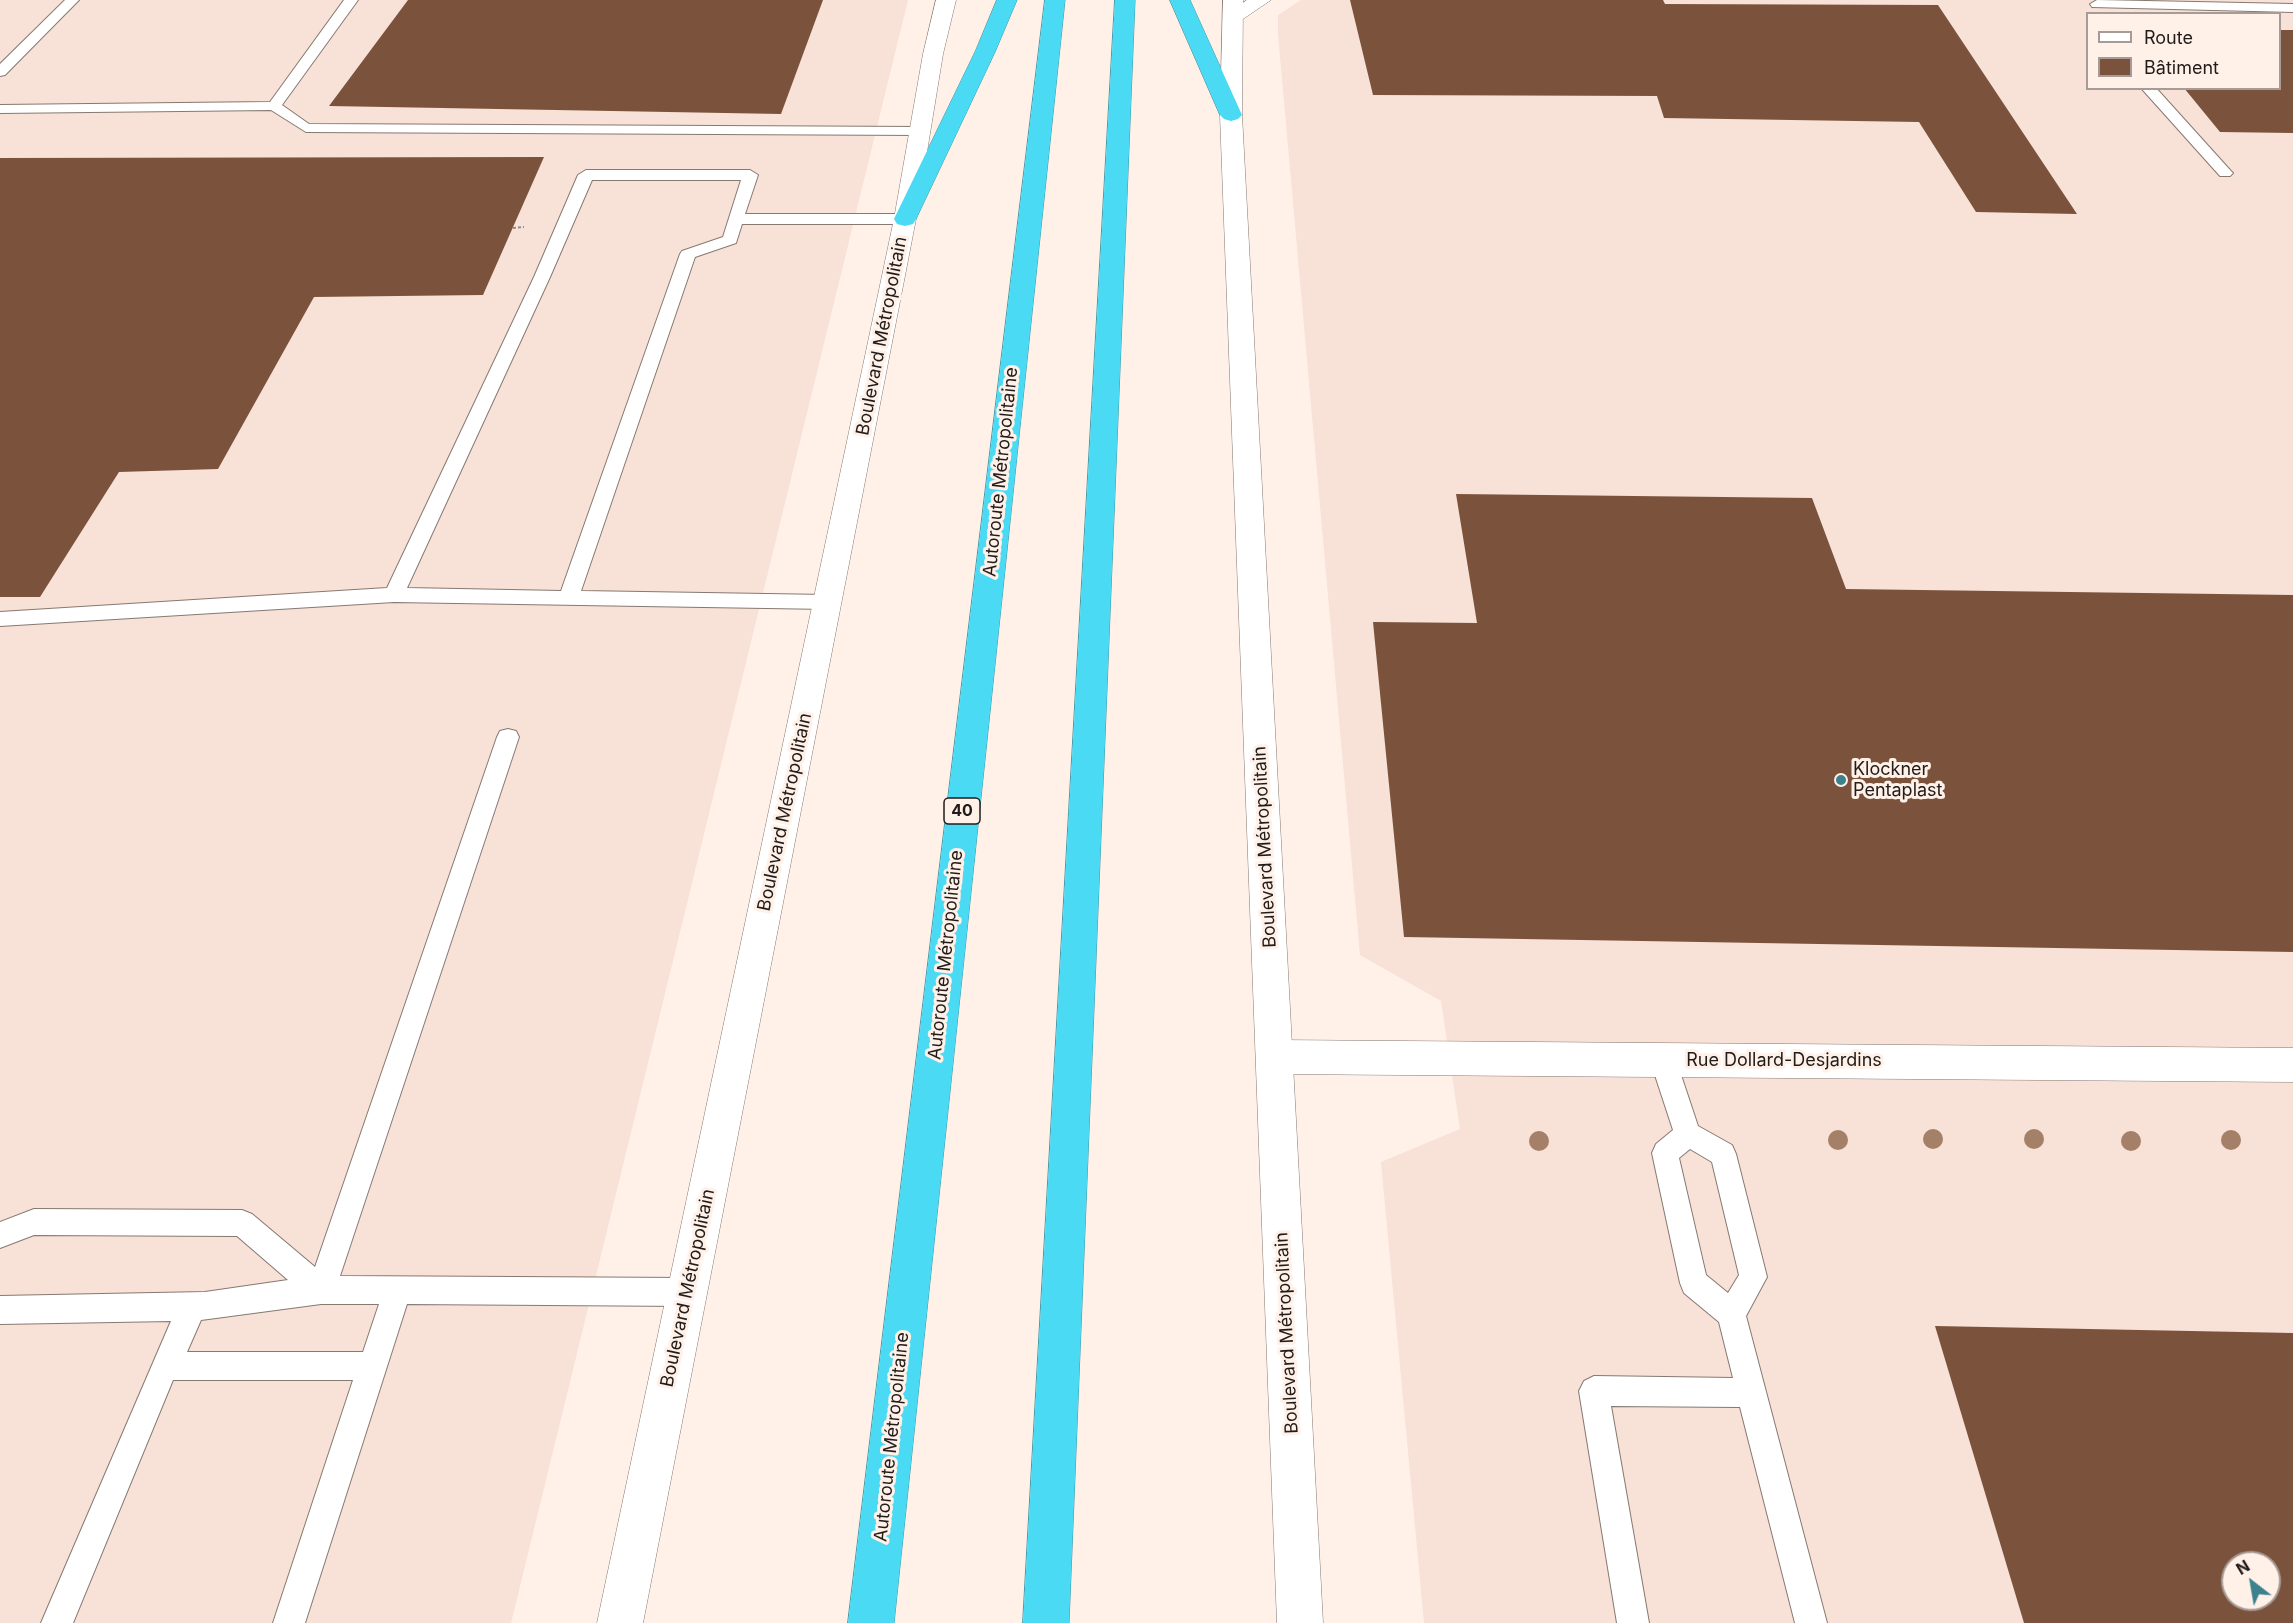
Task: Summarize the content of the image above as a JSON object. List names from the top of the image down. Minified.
{"streets":{"highway":["Autoroute Métropolitaine","40"],"main road":["Boulevard Métropolitain","Rue Dollard-Desjardins"]},"crossings":[["Boulevard Métropolitain","Rue Dollard-Desjardins"]],"places":["Klockner Pentaplast"],"legend":["Route","Bâtiment"],"north":"top left"}
